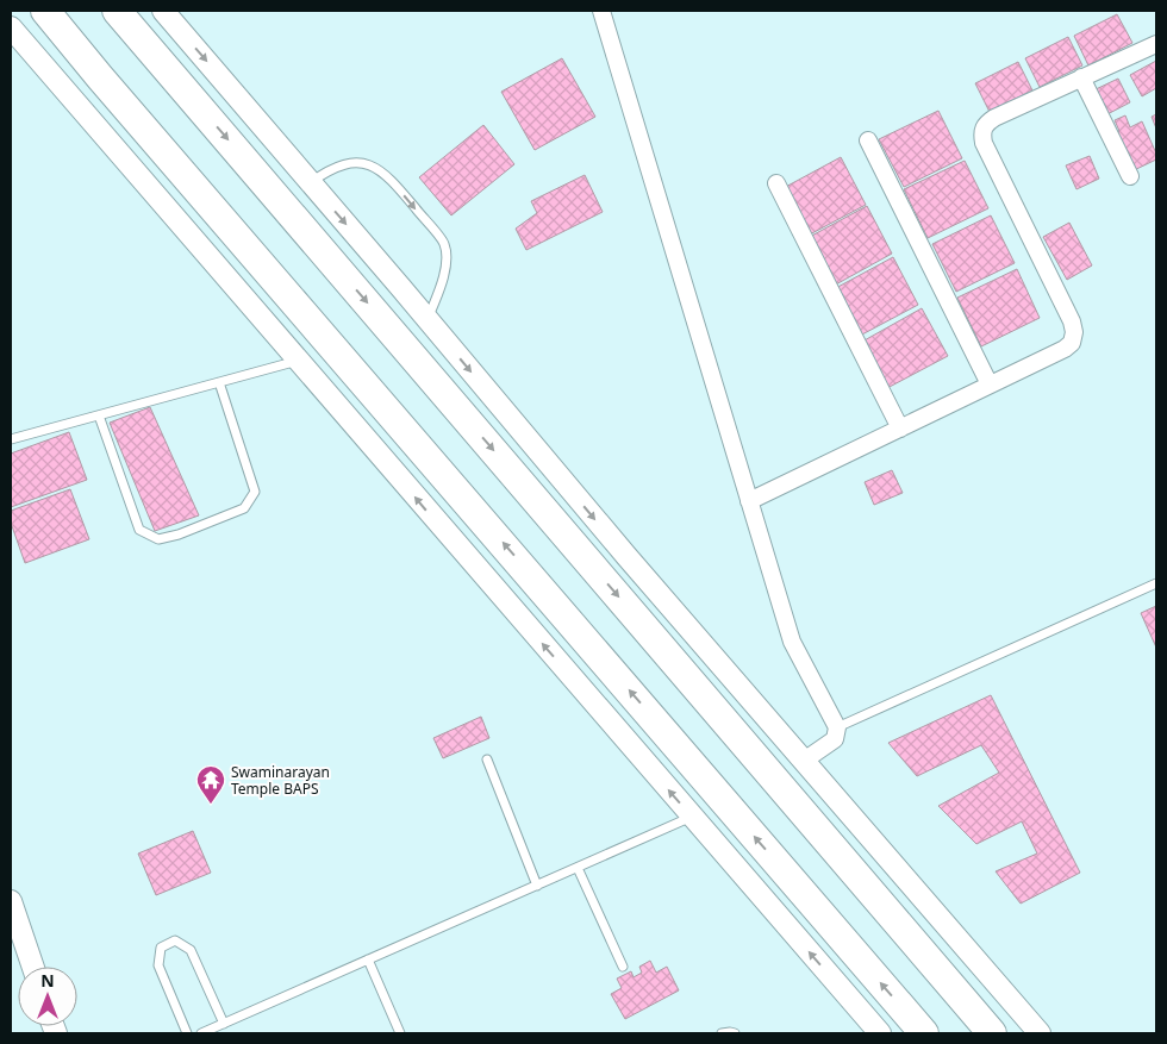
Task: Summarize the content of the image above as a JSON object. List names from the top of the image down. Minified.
{"places":{"temple":["Swaminarayan Temple BAPS"]},"north":"top"}
